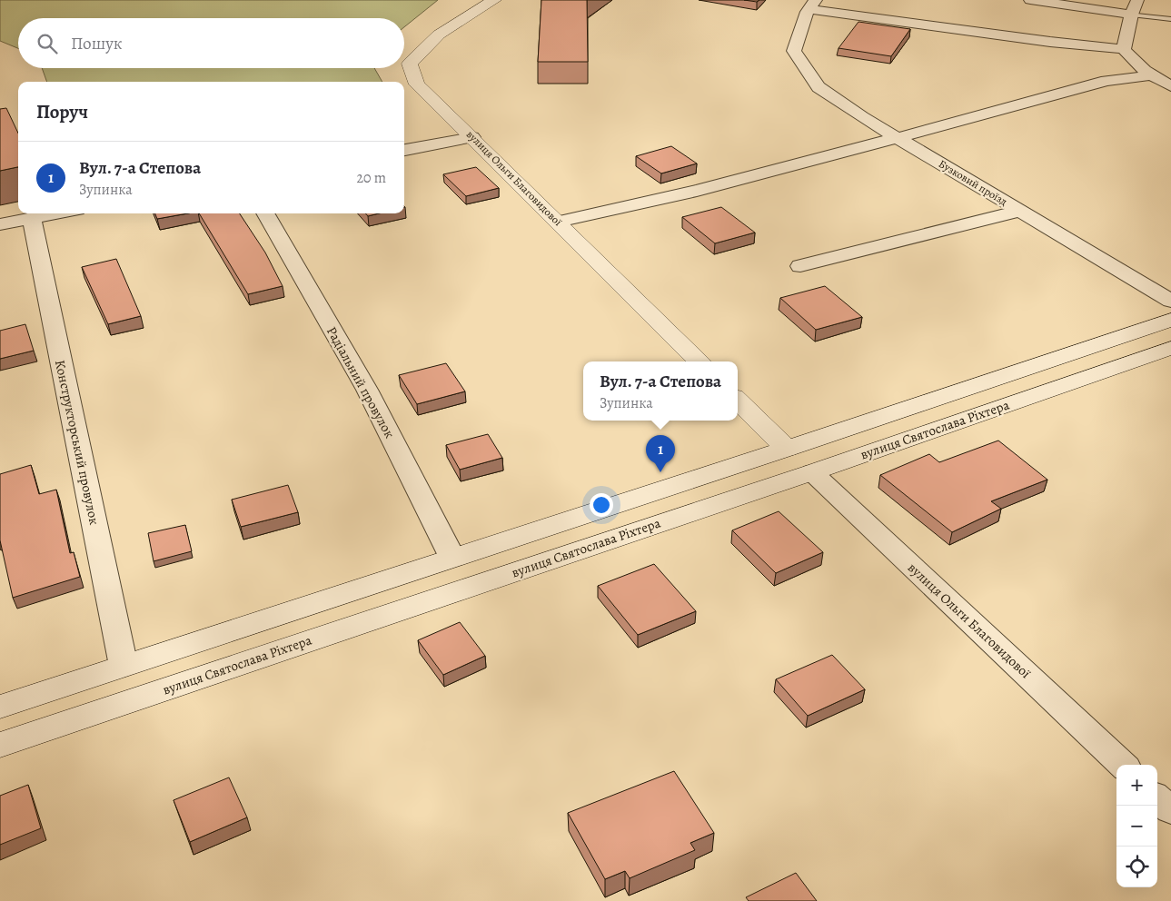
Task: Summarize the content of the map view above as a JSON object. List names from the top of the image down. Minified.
{"streets":{"main road":["вулиця Ольги Благовидової","вулиця Святослава Ріхтера"],"street":["Бузковий проїзд","Радіальний провулок","Конструкторський провулок"]},"crossings":[["вулиця Ольги Благовидової","вулиця Святослава Ріхтера"]],"page":{"search":"Пошук","heading":"Поруч","list":[{"mark":"1","name":"Вул. 7-а Степова","note":"Зупинка","value":"20 m"}],"popup":["Вул. 7-а Степова","Зупинка"],"pins":"1","map_buttons":["+","−"]}}
